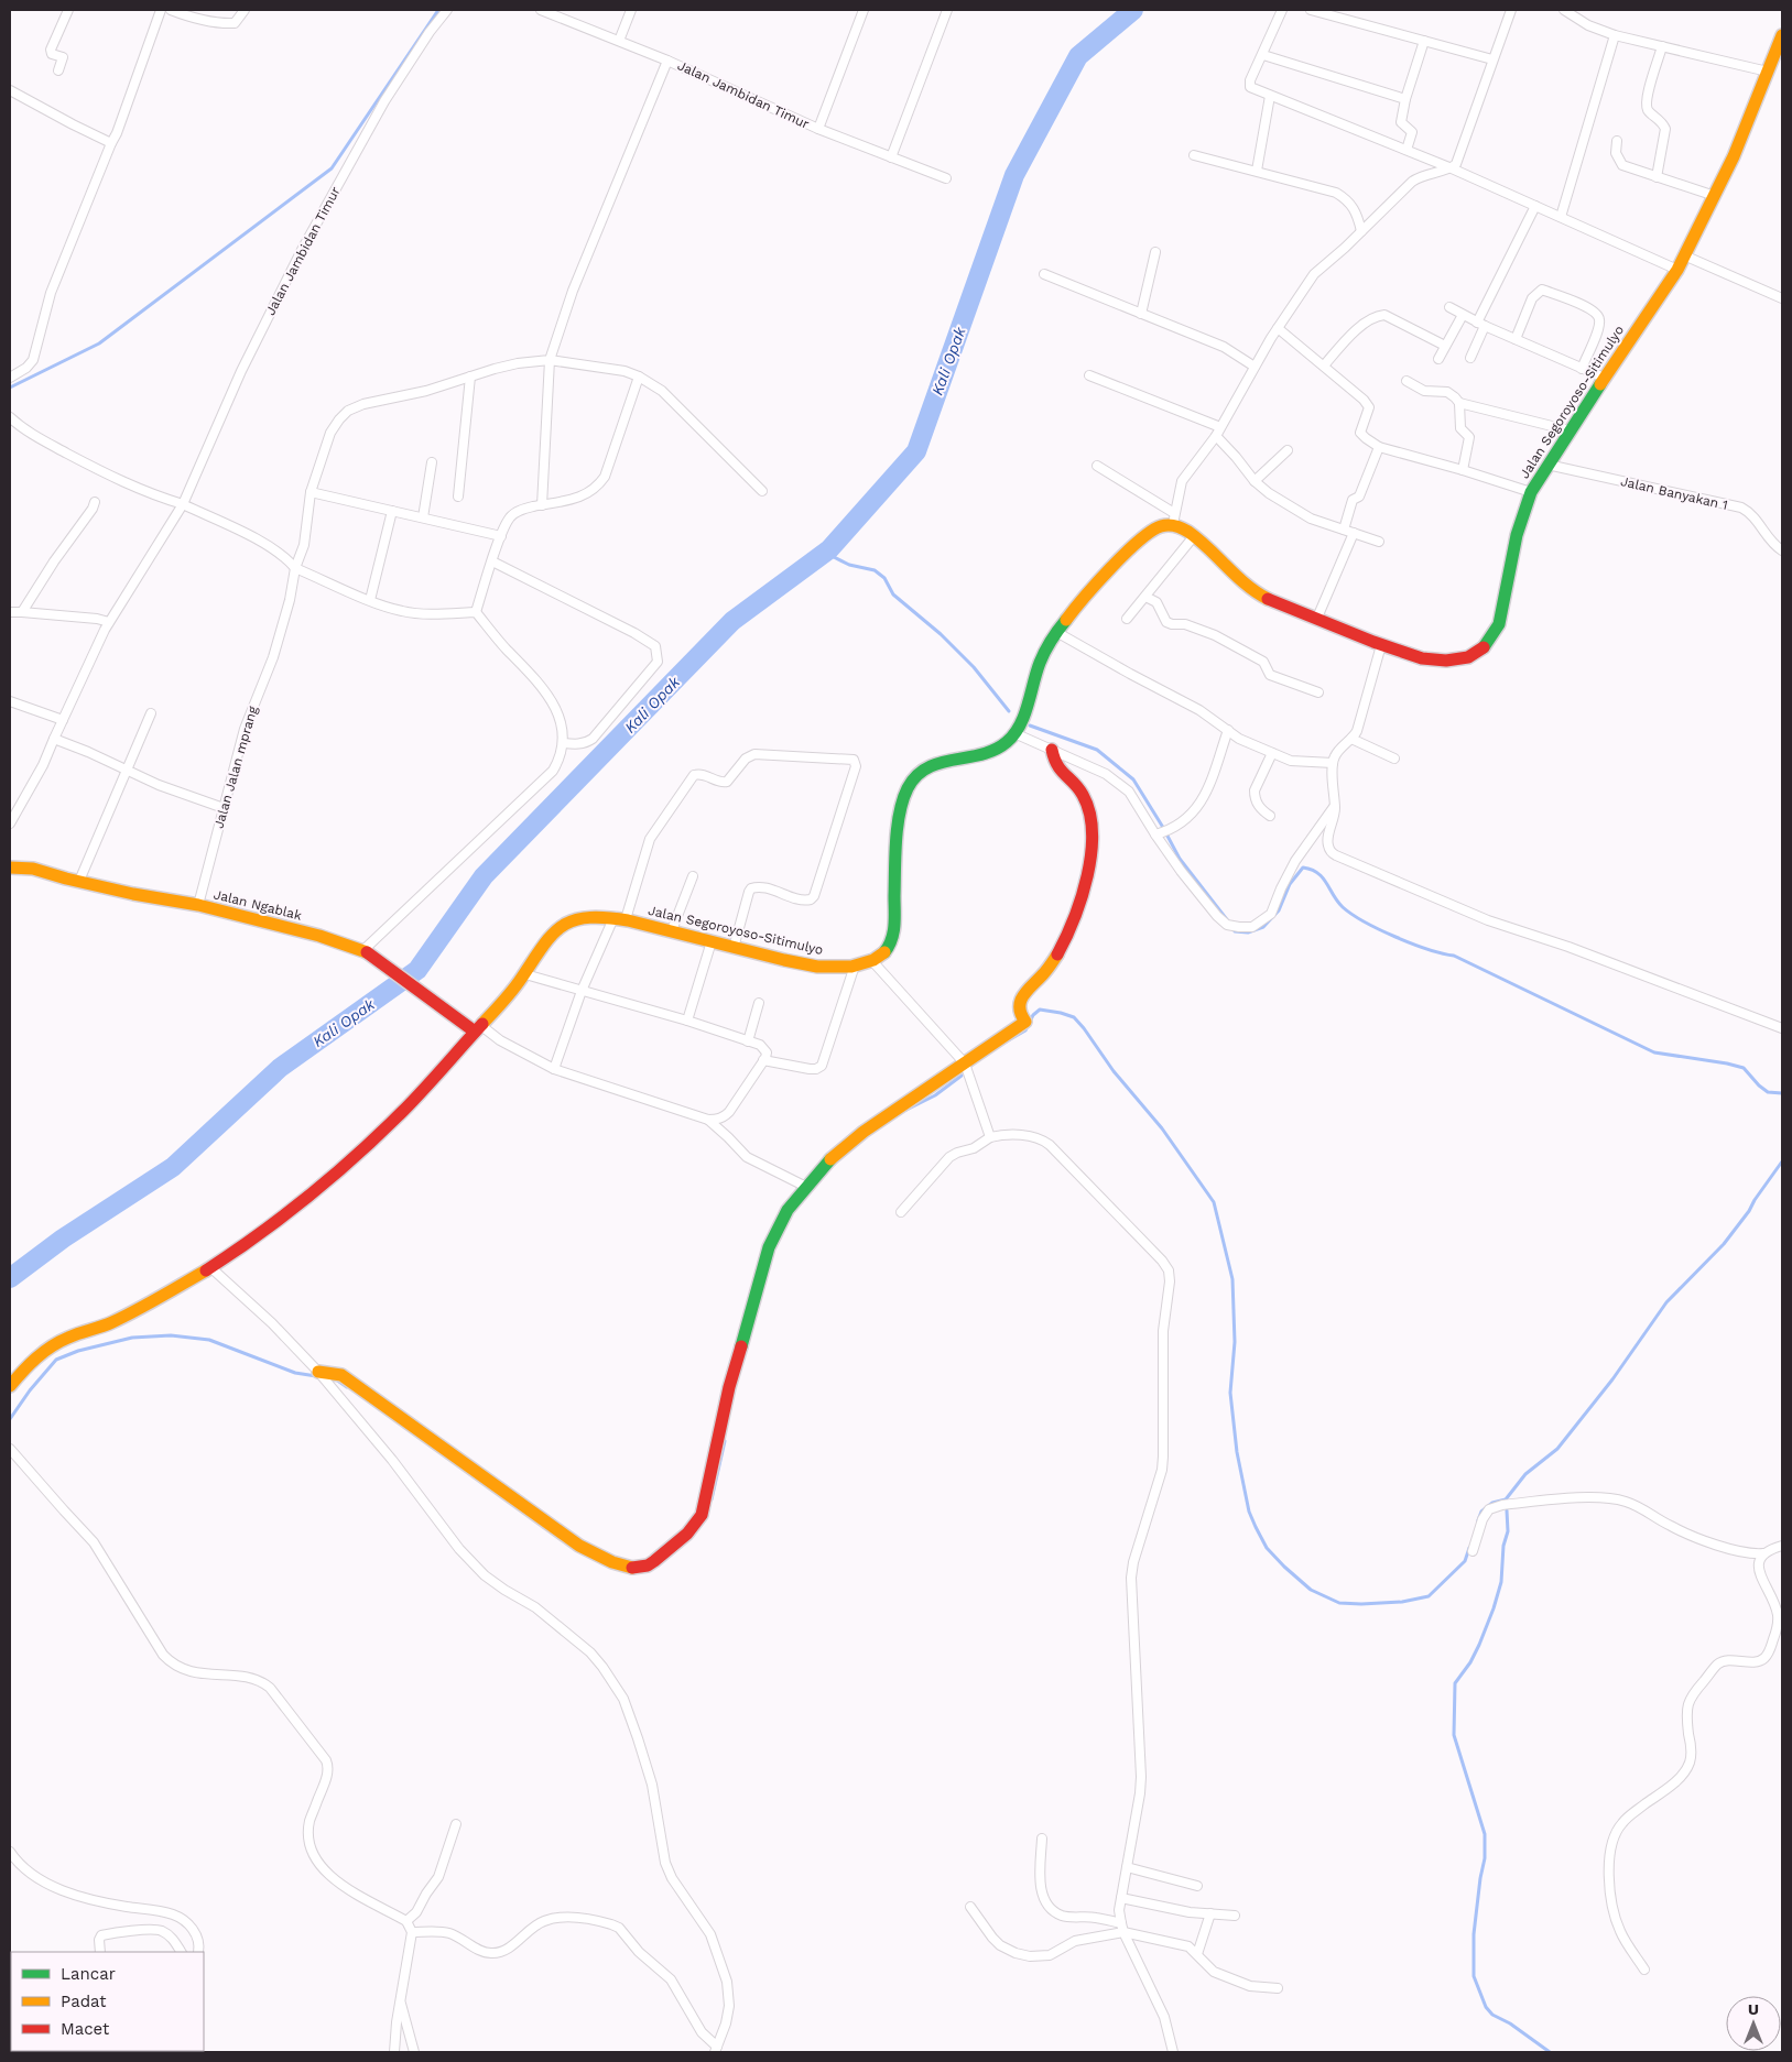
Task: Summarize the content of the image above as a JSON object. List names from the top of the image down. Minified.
{"streets":{"main road":["Jalan Segoroyoso-Sitimulyo","Jalan Ngablak"],"street":["Jalan Jambidan Timur","Jalan Banyakan 1","Jalan Jalan mprang"]},"crossings":[["Jalan Segoroyoso-Sitimulyo","Jalan Banyakan 1"],["Jalan Segoroyoso-Sitimulyo","Jalan Ngablak"],["Jalan Jalan mprang","Jalan Ngablak"]],"water":["Kali Opak"],"legend":["Lancar","Padat","Macet"],"north":"top"}
